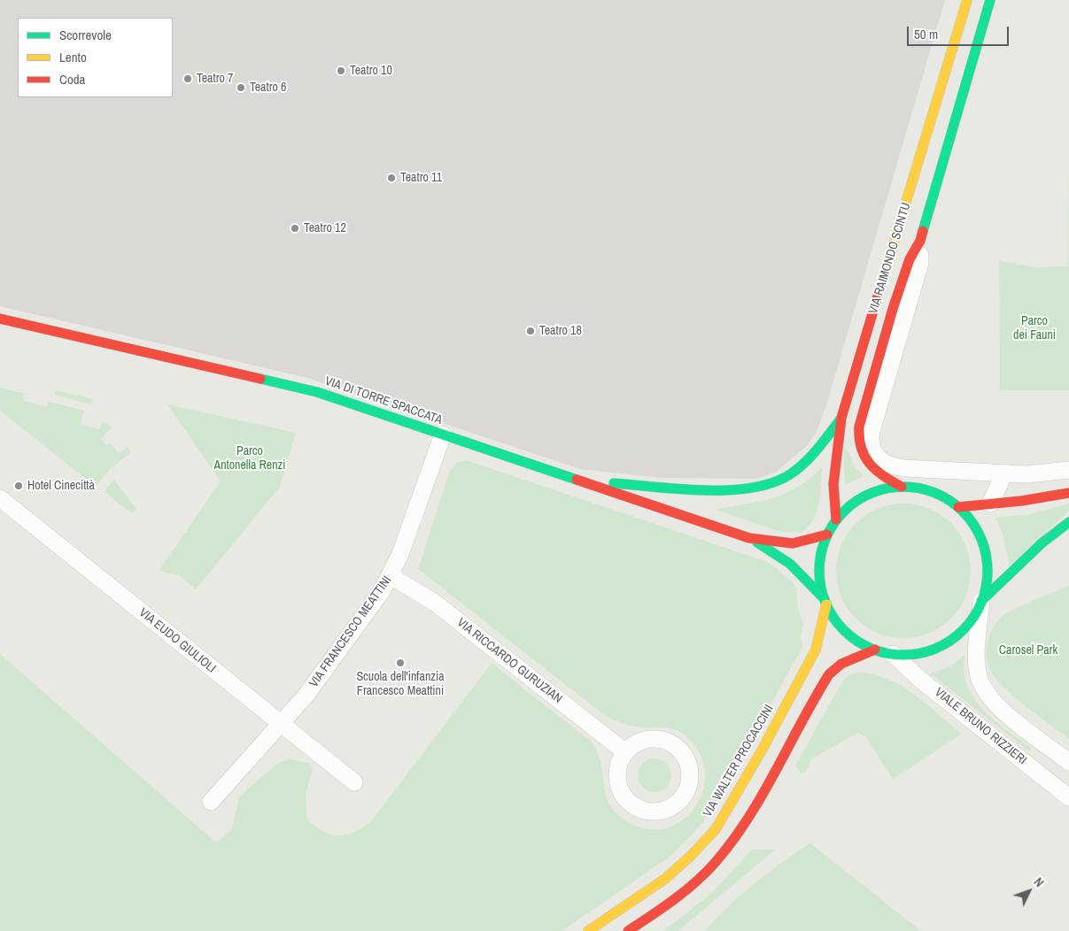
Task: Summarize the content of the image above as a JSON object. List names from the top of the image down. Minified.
{"streets":{"street":["VIA RAIMONDO SCINTU","VIA DI TORRE SPACCATA","VIA FRANCESCO MEATTINI","VIA EUDO GIULIOLI","VIA RICCARDO GURUZIAN","VIALE BRUNO RIZZIERI","VIA WALTER PROCACCINI"]},"crossings":[["VIA DI TORRE SPACCATA","VIA FRANCESCO MEATTINI"],["VIA DI TORRE SPACCATA","VIA WALTER PROCACCINI"],["VIA FRANCESCO MEATTINI","VIA EUDO GIULIOLI"],["VIA FRANCESCO MEATTINI","VIA RICCARDO GURUZIAN"]],"parks":["Parco dei Fauni","Parco Antonella Renzi","Carosel Park"],"places":["Teatro 10","Teatro 7","Teatro 6","Teatro 11","Teatro 12","Teatro 18","Hotel Cinecittà","Scuola dell'infanzia Francesco Meattini"],"legend":["Scorrevole","Lento","Coda"],"scale_bar":"50 m","north":"top right"}
